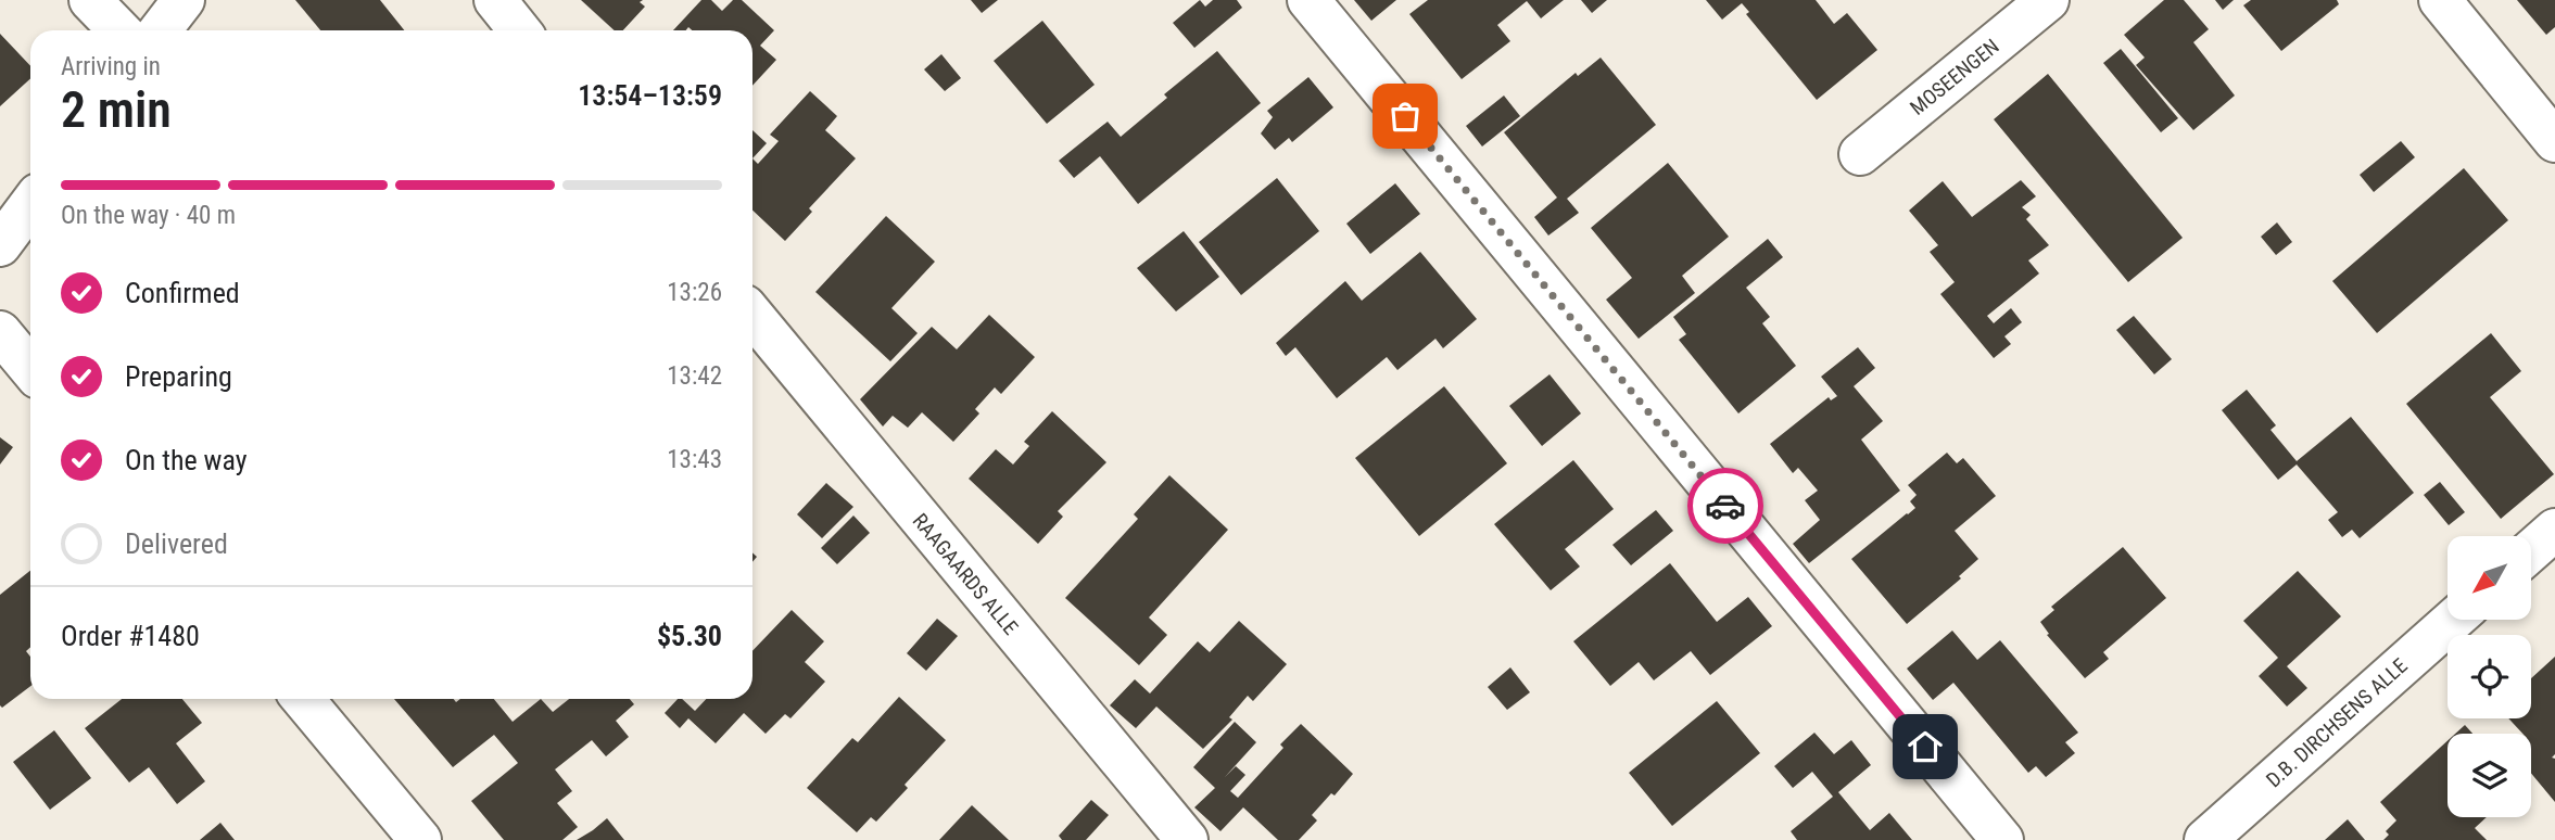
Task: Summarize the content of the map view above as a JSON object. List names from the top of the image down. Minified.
{"streets":{"street":["MOSEENGEN","RAAGAARDS ALLE","D.B. DIRCHSENS ALLE"]},"north":"bottom left","page":{"heading":["2 min","Arriving in","13:54–13:59"],"panel":["Order #1480","$5.30"],"bar":"On the way · 40 m","list":[["Confirmed","13:26"],["Preparing","13:42"],["On the way","13:43"],"Delivered"]}}
